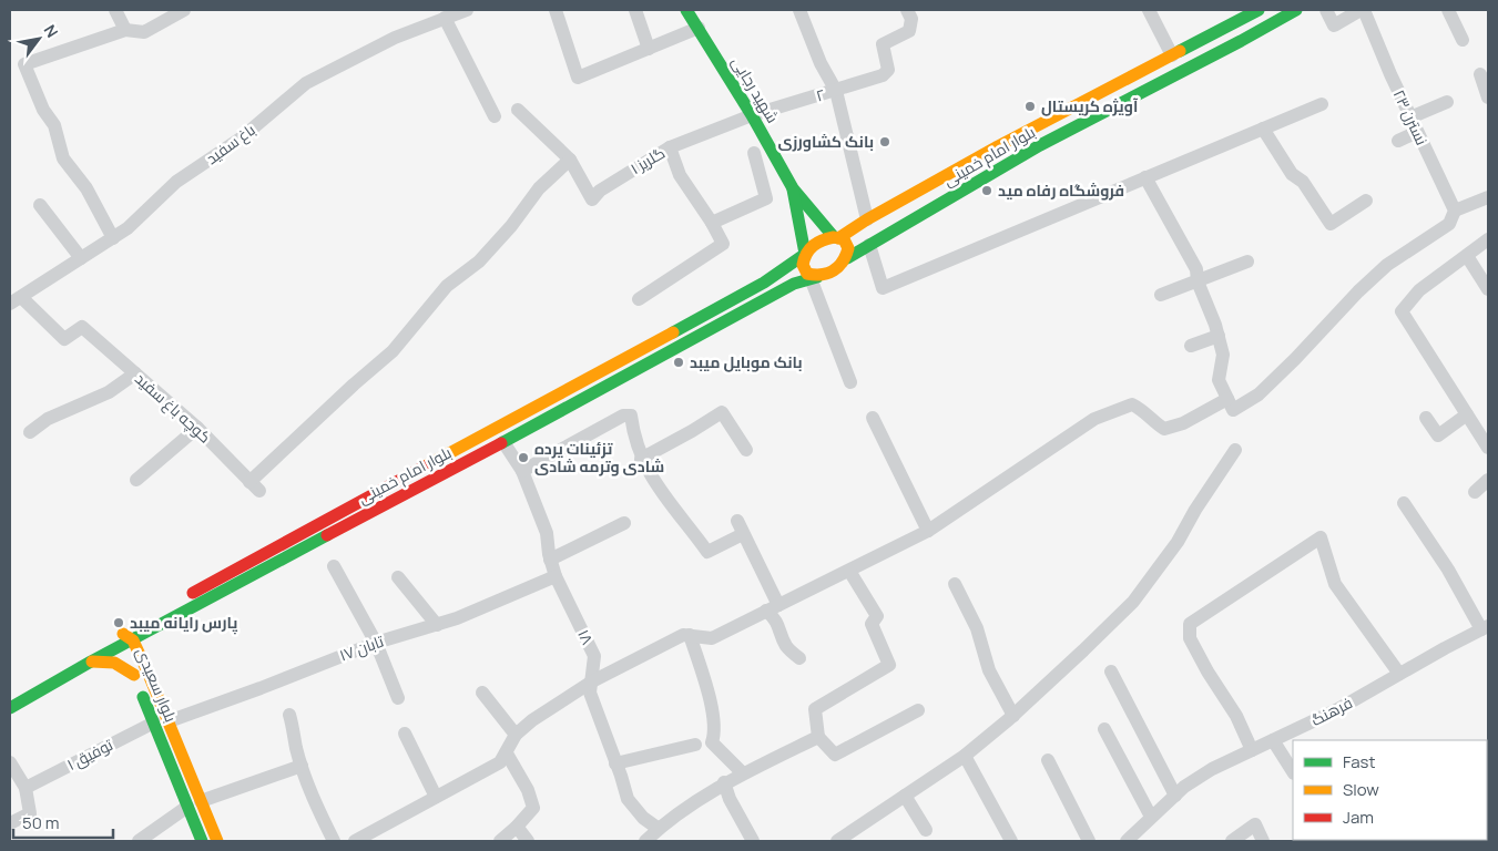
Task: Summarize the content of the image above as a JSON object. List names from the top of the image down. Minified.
{"streets":{"main road":["شهید رجایی","بلوار امام خمینی","بلوار سعیدی"],"street":["۲","نسترن ۲۳","باغ سفید","گلریز ۱","کوچه باغ سفید","۱۸","تابان ۱۷","فرهنگ","توفیق ۱"]},"crossings":[["شهید رجایی","۲"],["شهید رجایی","گلریز ۱"],["۲","گلریز ۱"],["باغ سفید","کوچه باغ سفید"],["بلوار امام خمینی","۱۸"],["بلوار امام خمینی","بلوار سعیدی"],["گلریز ۱","کوچه باغ سفید"],["۱۸","تابان ۱۷"],["تابان ۱۷","بلوار سعیدی"],["تابان ۱۷","توفیق ۱"],["بلوار سعیدی","توفیق ۱"]],"places":["آویژه کریستال","بانک کشاورزی","فروشگاه رفاه مید","بانک موبایل میبد","تزئینات پرده شادی وترمه شادی","پارس رایانه میبد"],"legend":["Fast","Slow","Jam"],"scale_bar":"50 m","north":"top right"}
